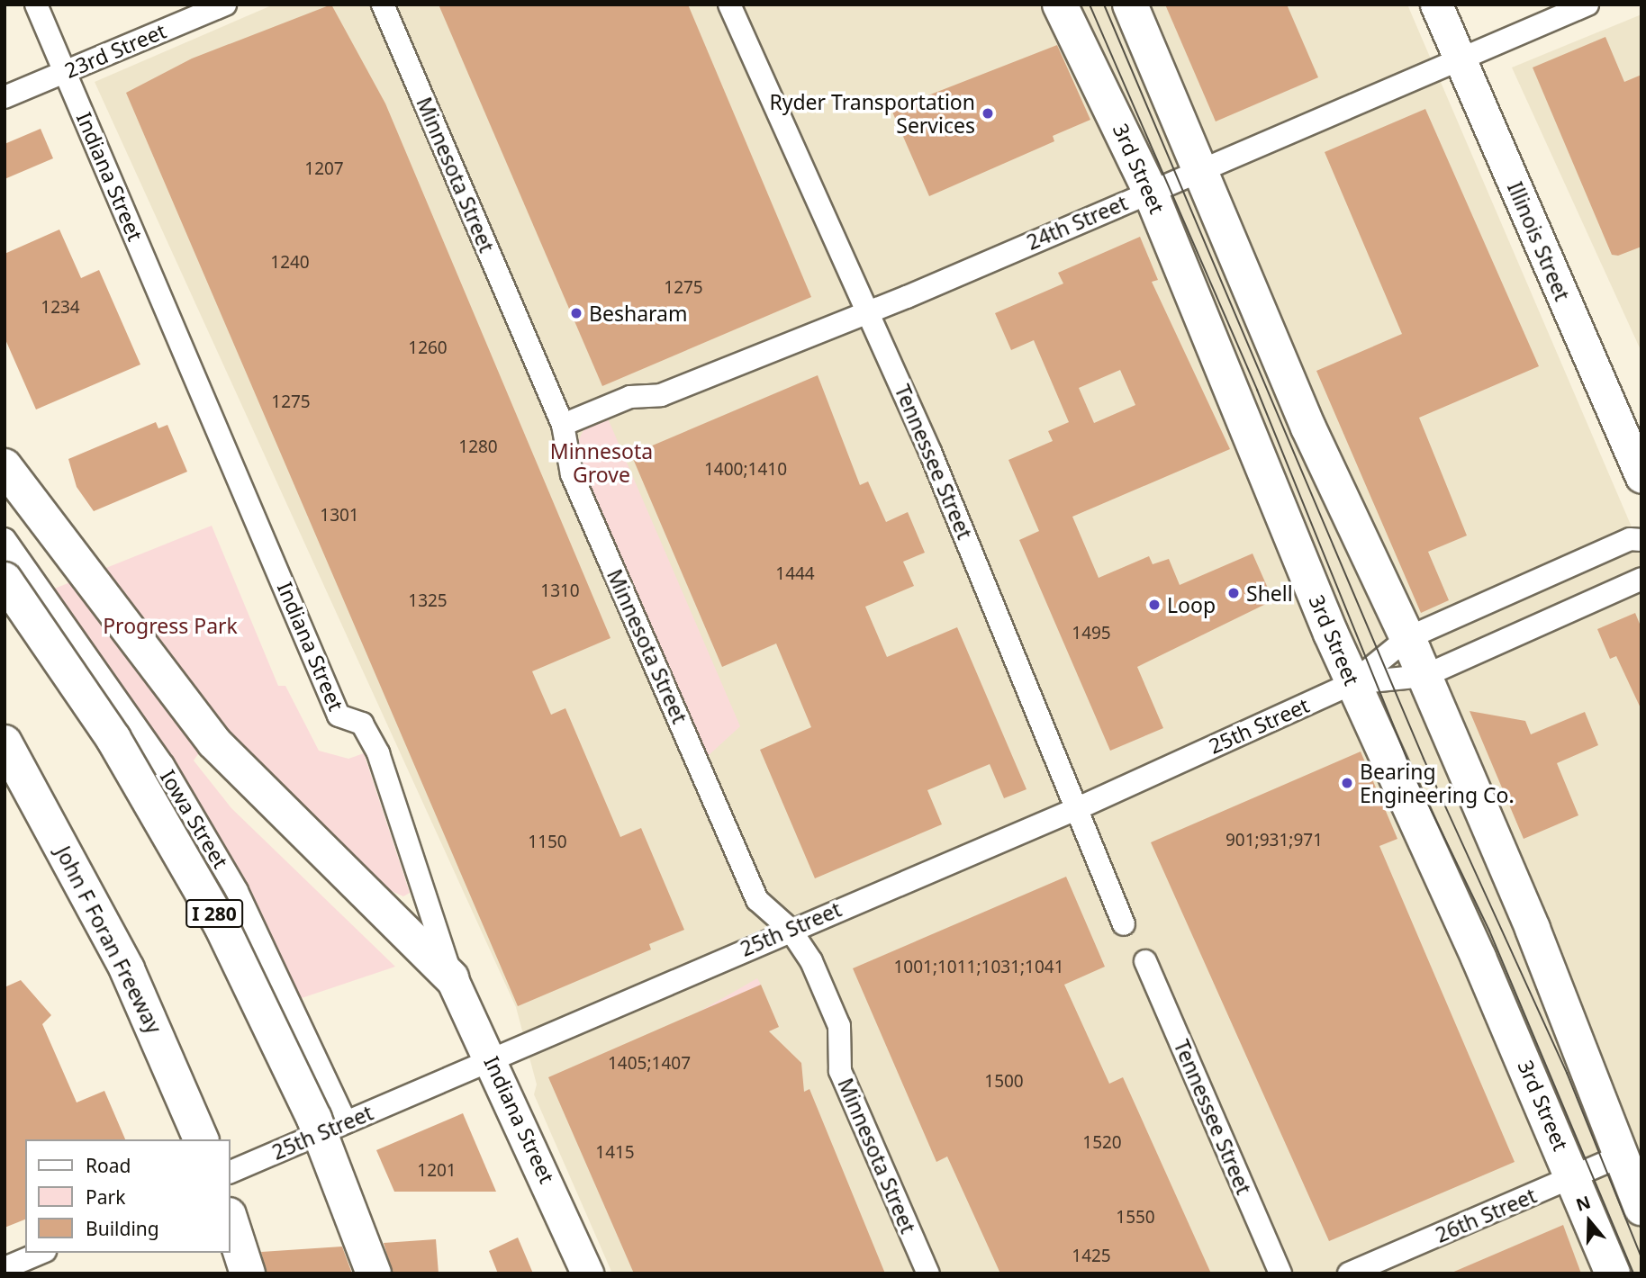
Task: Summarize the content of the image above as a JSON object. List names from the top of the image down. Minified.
{"streets":{"main road":["3rd Street","I 280","John F Foran Freeway"],"street":["23rd Street","Minnesota Street","Indiana Street","24th Street","Illinois Street","Tennessee Street","25th Street","Iowa Street","26th Street"]},"crossings":[["23rd Street","Indiana Street"],["3rd Street","24th Street"],["3rd Street","25th Street"],["3rd Street","26th Street"],["Minnesota Street","24th Street"],["Minnesota Street","25th Street"],["Indiana Street","25th Street"],["24th Street","Illinois Street"],["24th Street","Tennessee Street"],["Tennessee Street","25th Street"],["25th Street","Iowa Street"]],"parks":["Minnesota Grove","Progress Park"],"places":["Ryder Transportation Services","Besharam","Shell","Loop","Bearing Engineering Co."],"house_numbers":["1207","1240","1275","1234","1260","1275","1280","1400;1410","1301","1444","1310","1325","1495","901;931;971","1150","1001;1011;1031;1041","1405;1407","1500","1520","1415","1201","1550","1425"],"legend":["Road","Park","Building"],"north":"top"}
